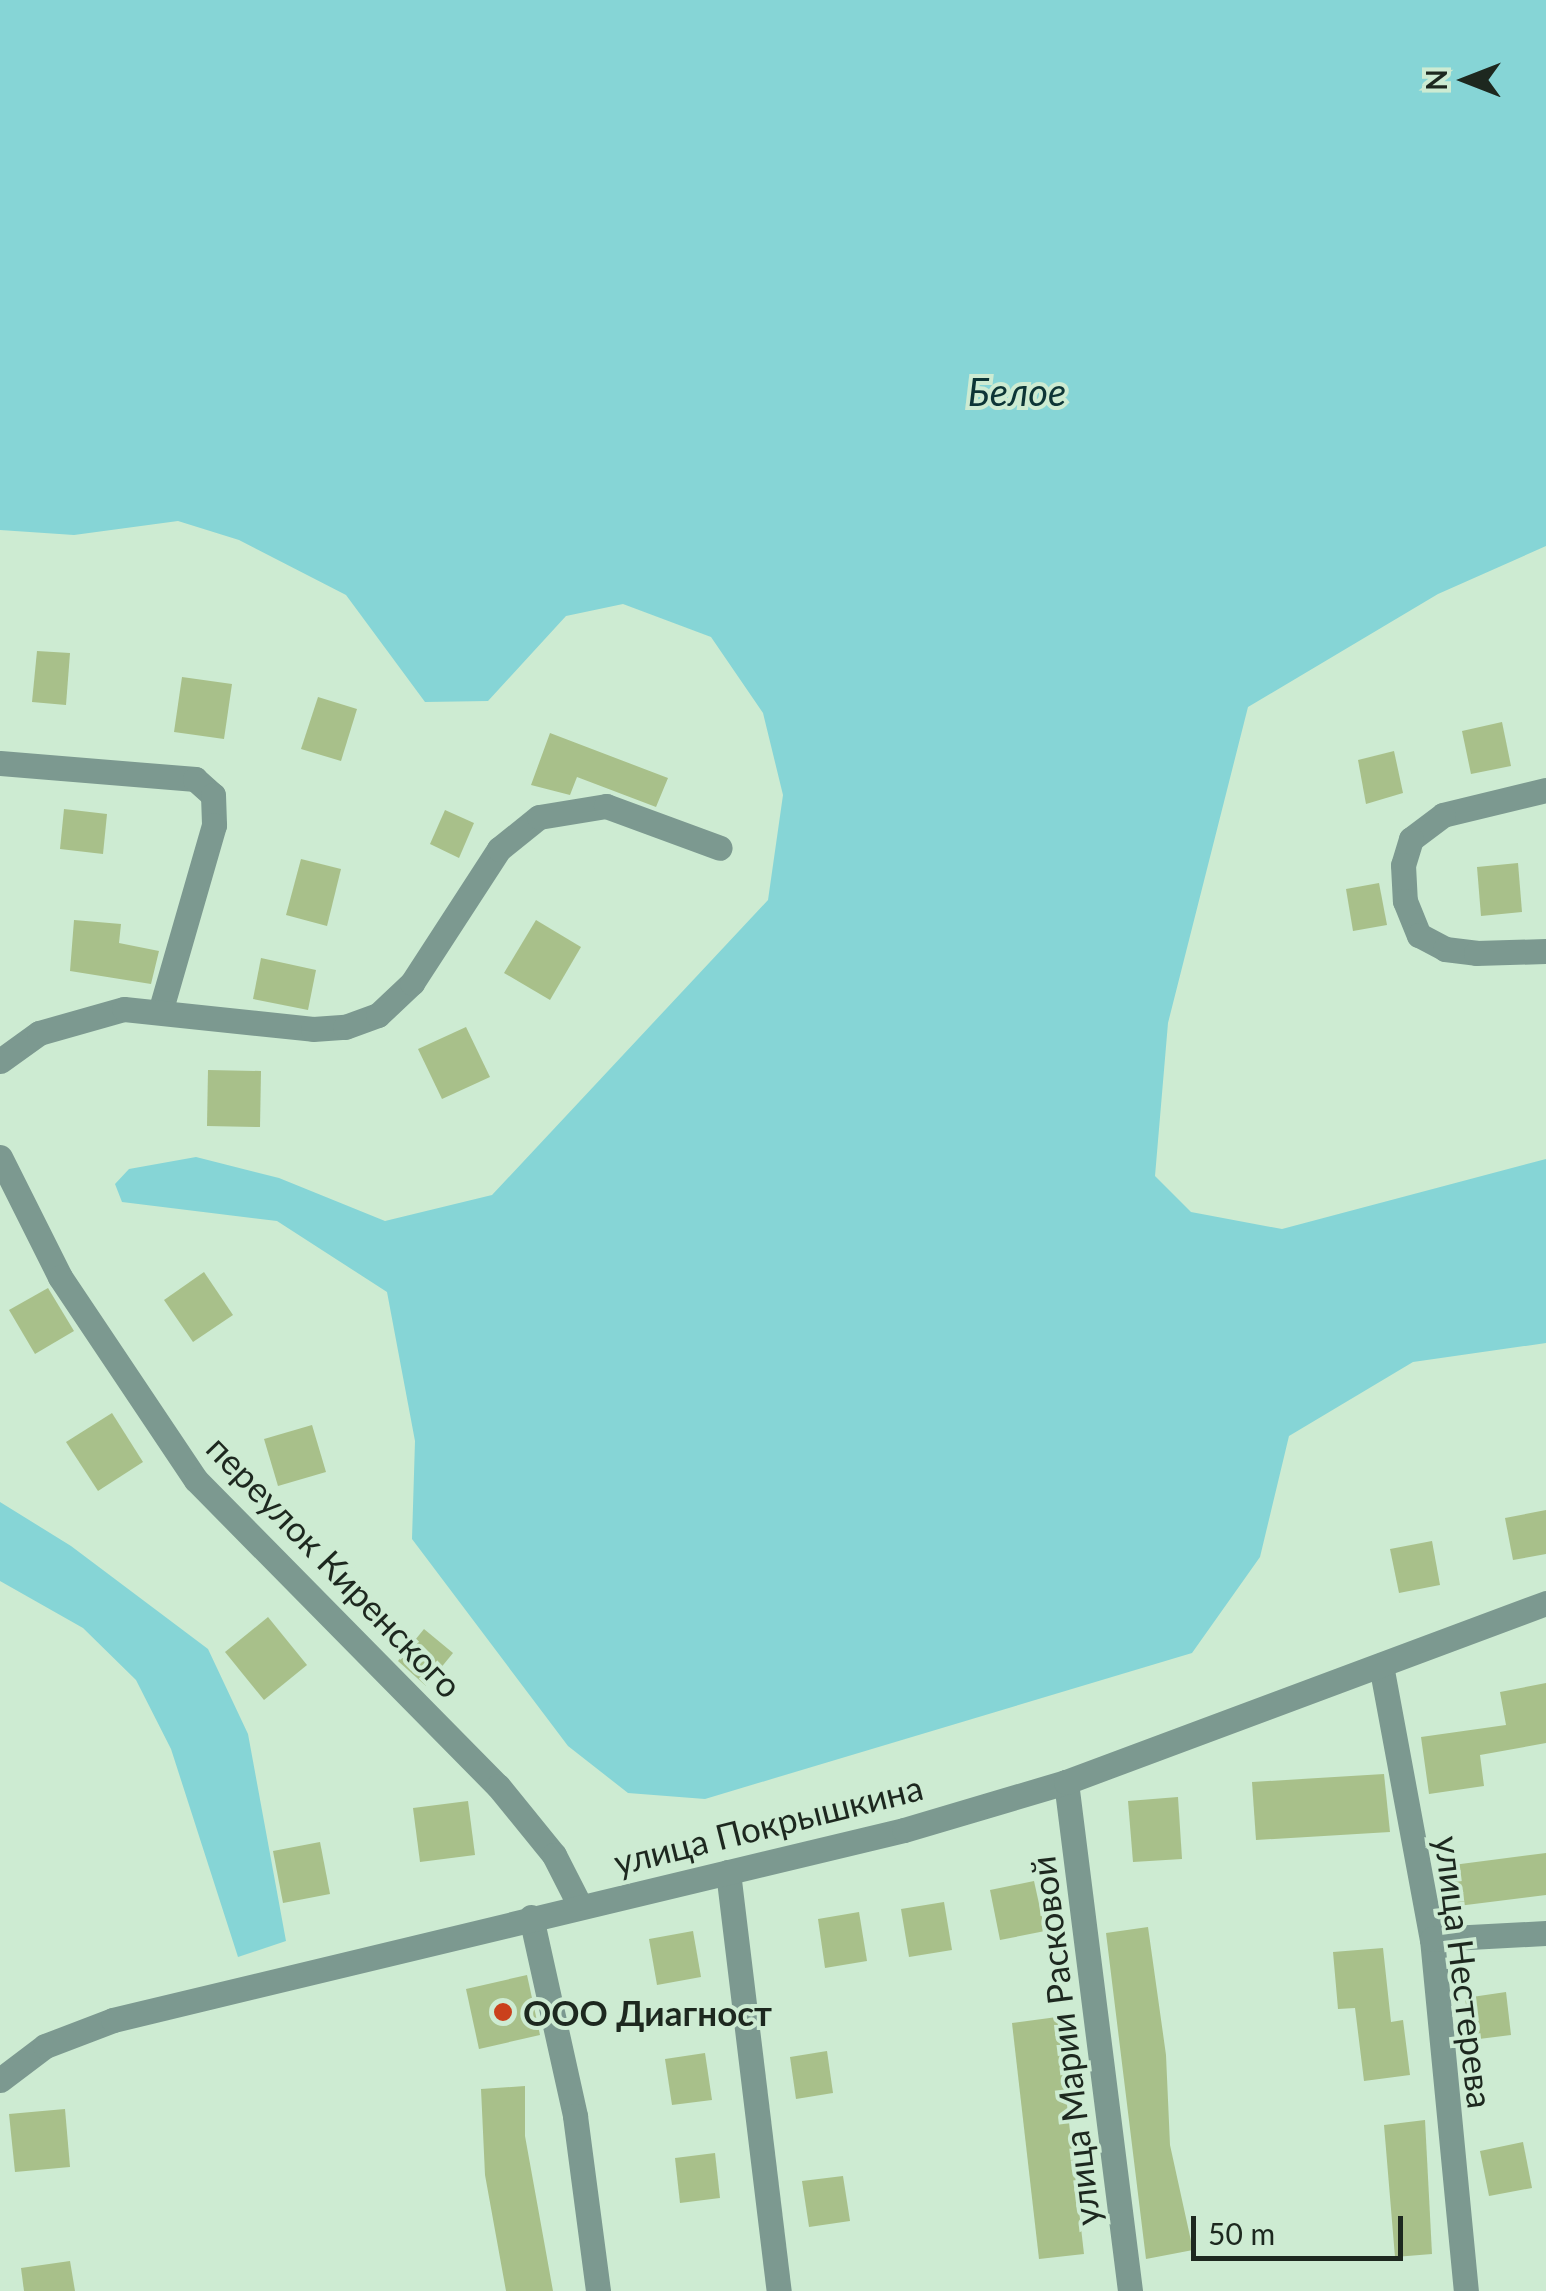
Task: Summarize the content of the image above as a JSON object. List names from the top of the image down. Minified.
{"streets":{"street":["переулок Киренского","улица Покрышкина","улица Нестерева","улица Марии Расковой"]},"crossings":[["переулок Киренского","улица Покрышкина"],["улица Покрышкина","улица Нестерева"],["улица Покрышкина","улица Марии Расковой"]],"water":["Белое"],"places":["ООО Диагност"],"scale_bar":"50 m","north":"left"}
